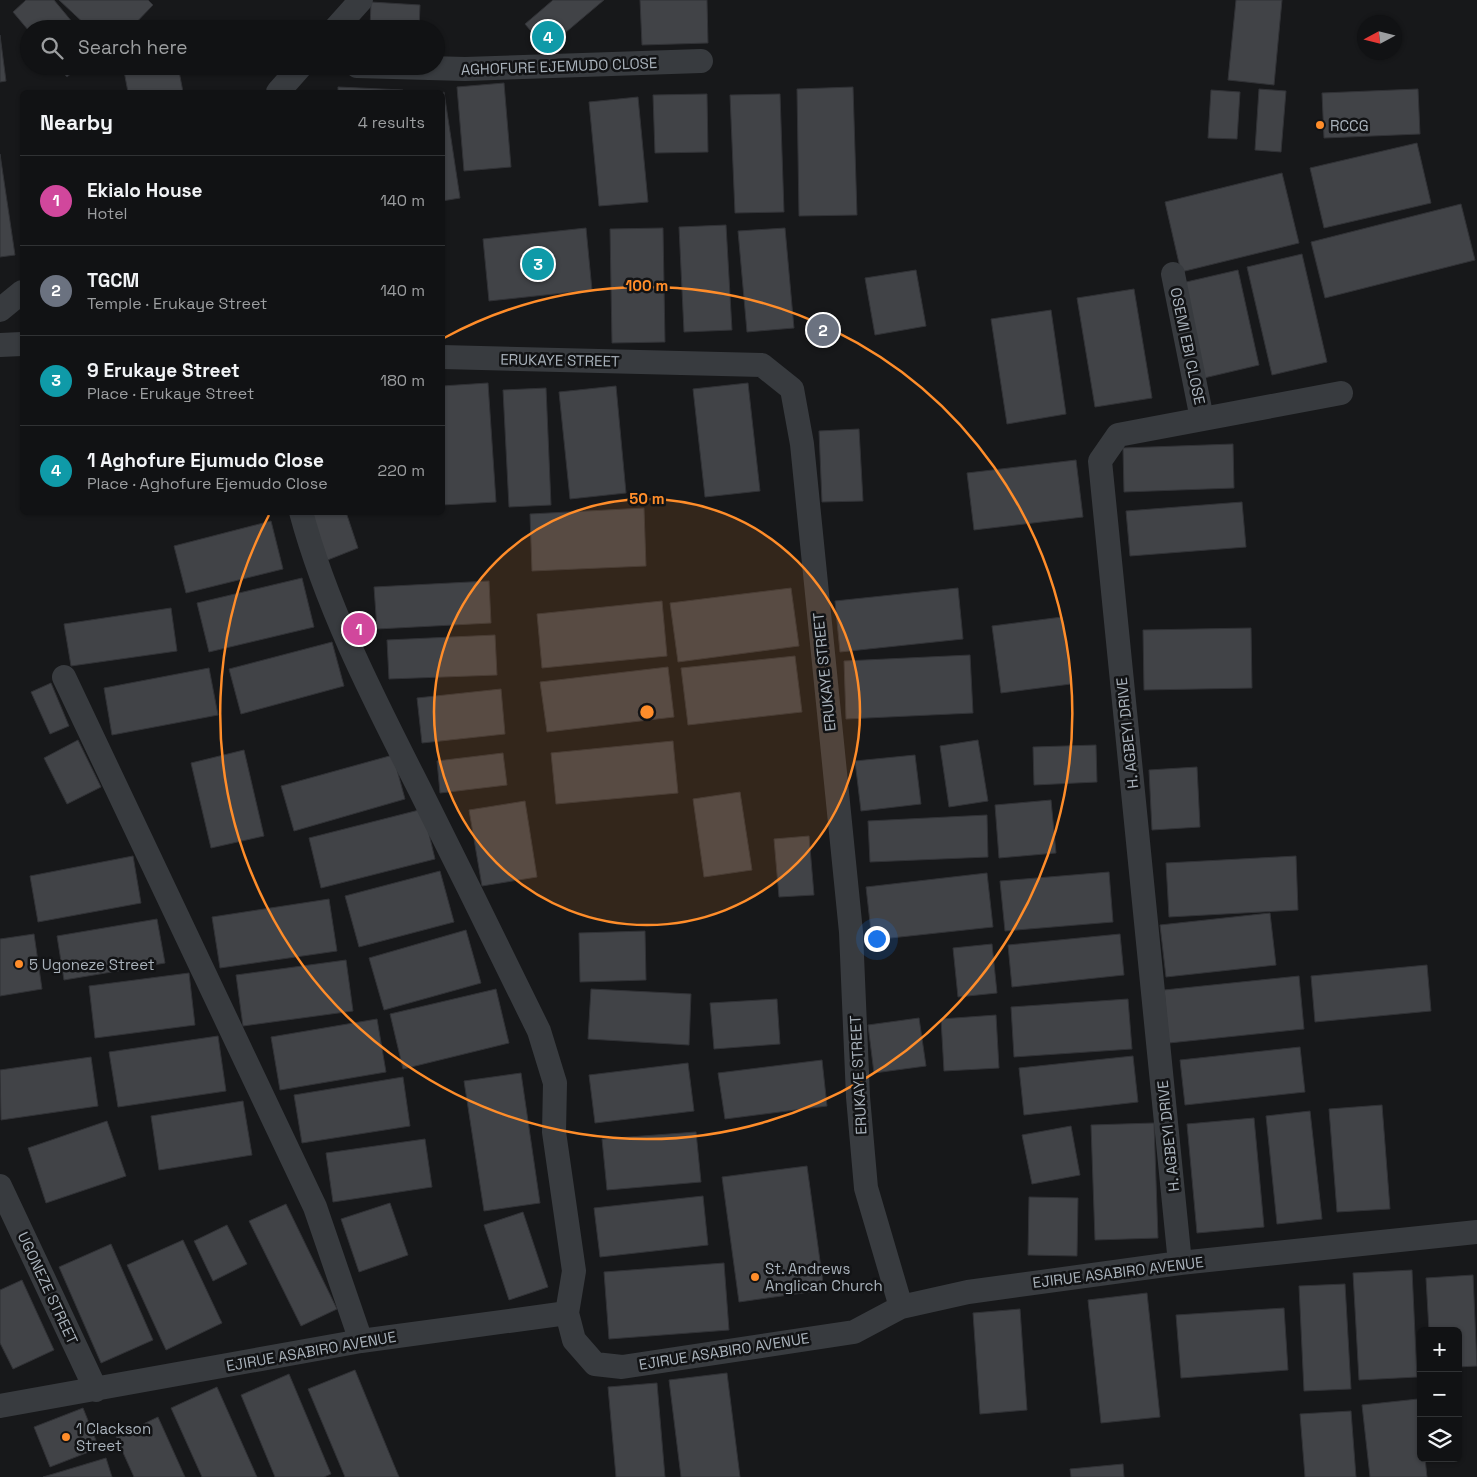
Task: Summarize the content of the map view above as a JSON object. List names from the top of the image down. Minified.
{"streets":{"street":["AGHOFURE EJEMUDO CLOSE","OSEMI EBI CLOSE","ERUKAYE STREET","H. AGBEYI DRIVE","EJIRUE ASABIRO AVENUE","UGONEZE STREET"]},"crossings":[["OSEMI EBI CLOSE","H. AGBEYI DRIVE"],["ERUKAYE STREET","EJIRUE ASABIRO AVENUE"],["H. AGBEYI DRIVE","EJIRUE ASABIRO AVENUE"],["EJIRUE ASABIRO AVENUE","UGONEZE STREET"]],"places":["RCCG","5 Ugoneze Street","St. Andrews Anglican Church","1 Clackson Street"],"north":"left","page":{"pins":["4","3","2","1"],"search":"Search here","heading":["Nearby","4 results"],"list":[{"mark":"1","name":"Ekialo House","note":"Hotel","value":"140 m"},{"mark":"2","name":"TGCM","note":"Temple · Erukaye Street","value":"140 m"},{"mark":"3","name":"9 Erukaye Street","note":"Place · Erukaye Street","value":"180 m"},{"mark":"4","name":"1 Aghofure Ejumudo Close","note":"Place · Aghofure Ejemudo Close","value":"220 m"}],"map_buttons":["+","−"]},"rings":["100 m","50 m"]}
